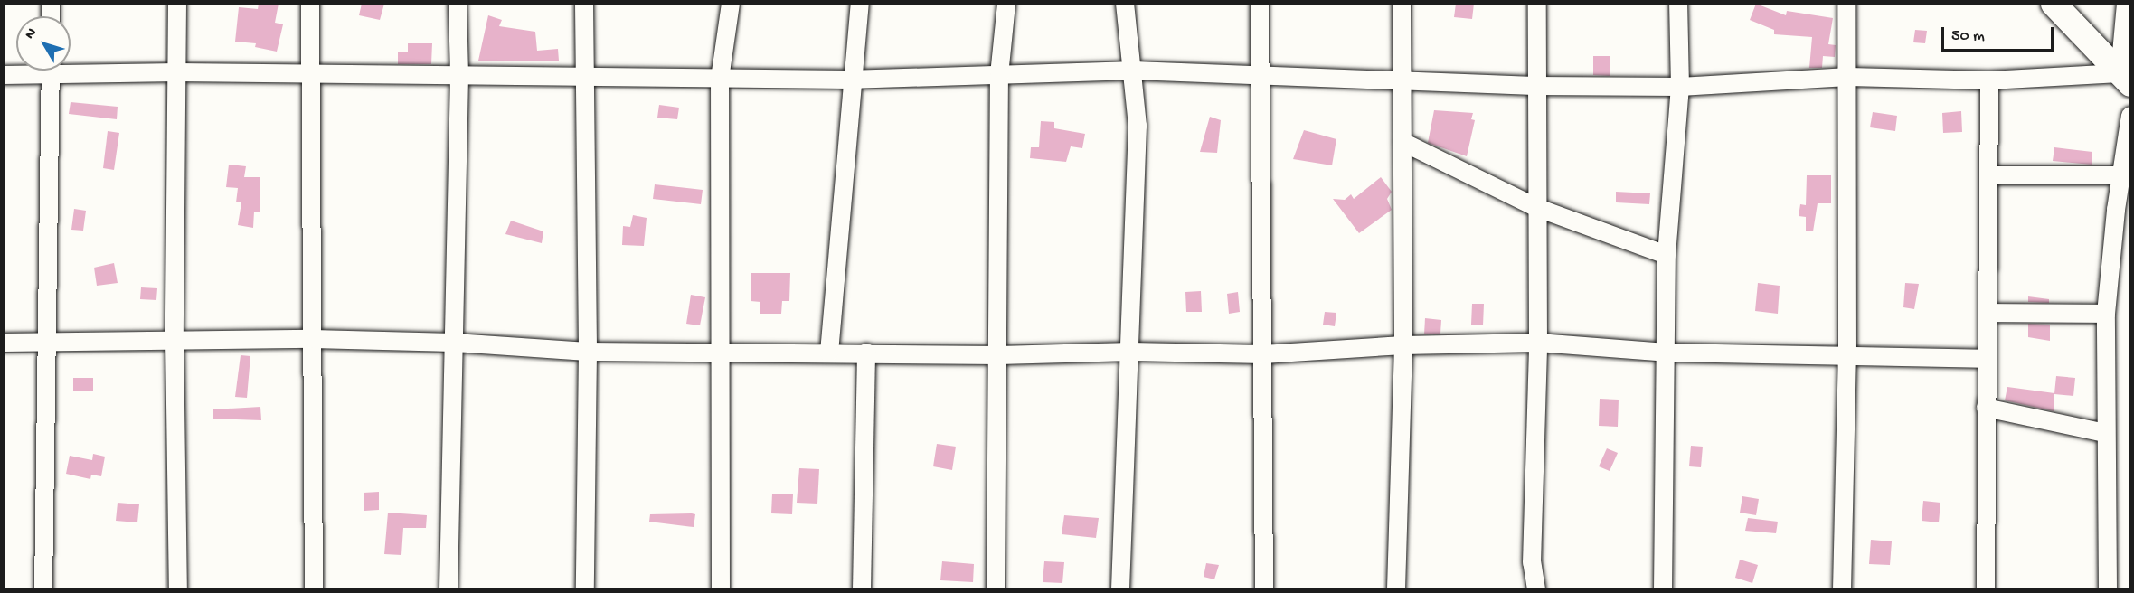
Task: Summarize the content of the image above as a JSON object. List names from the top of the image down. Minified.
{"scale_bar":"50 m","north":"top left"}
